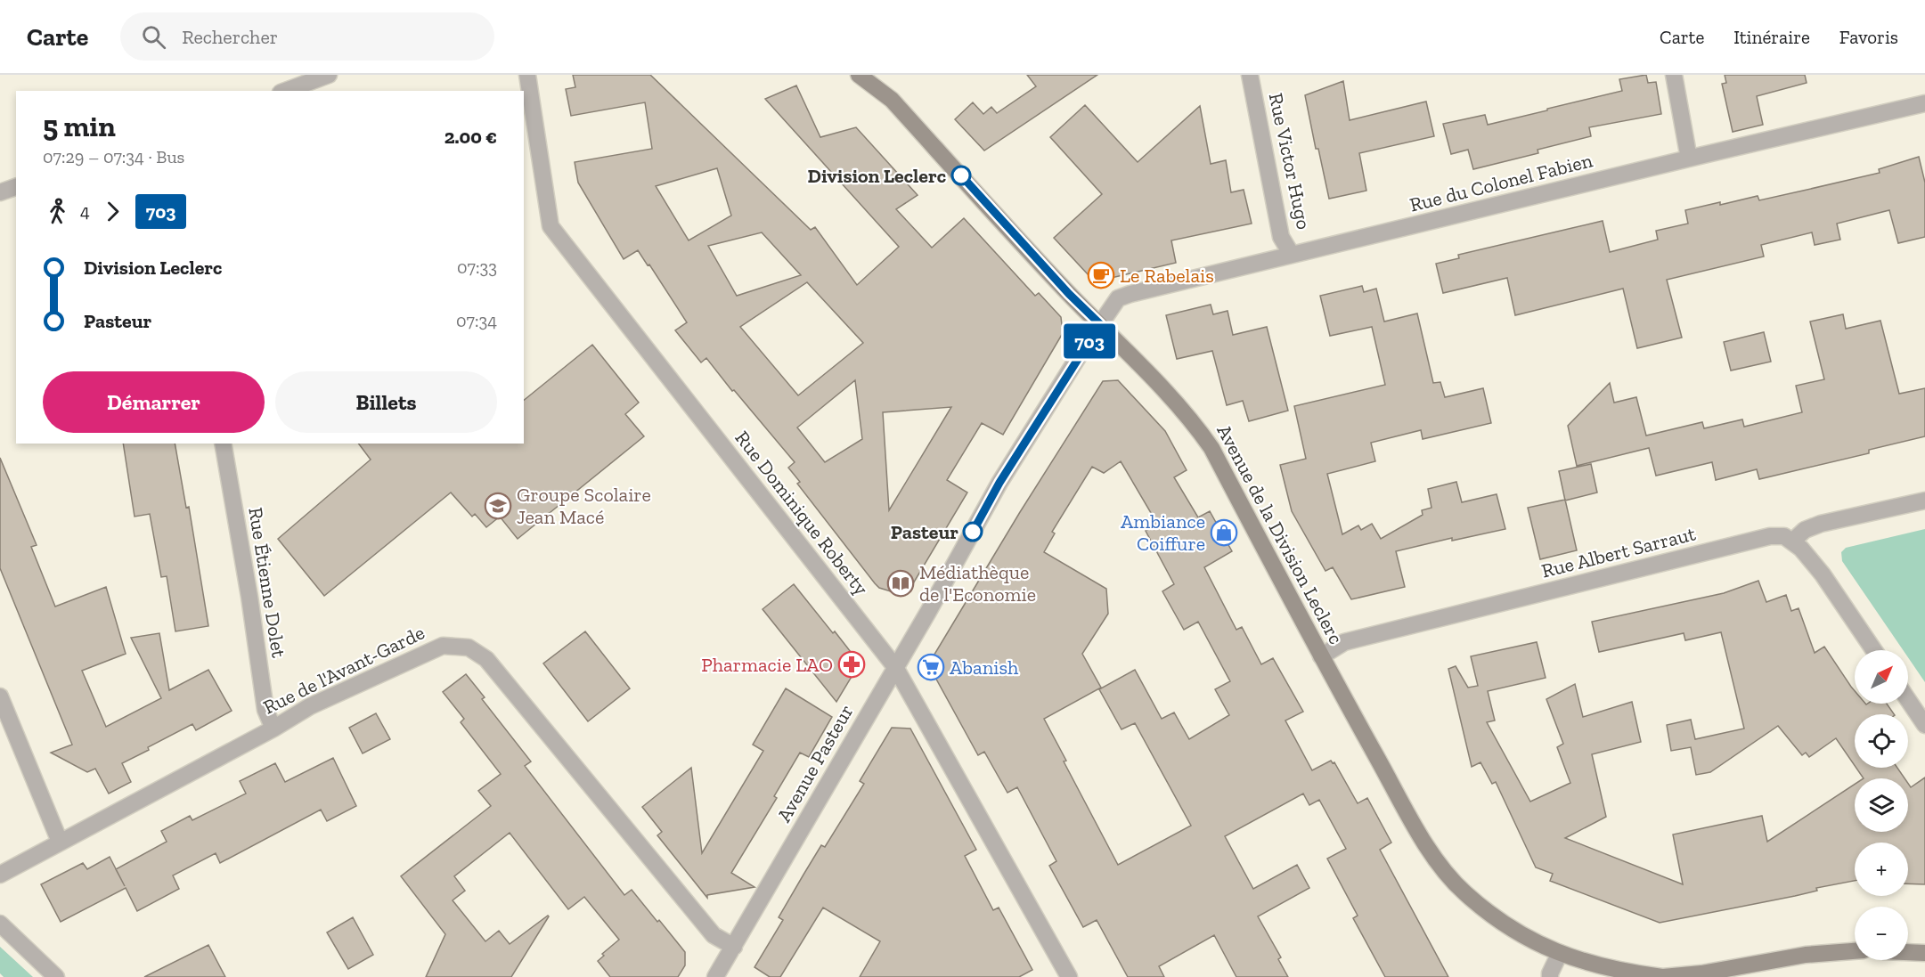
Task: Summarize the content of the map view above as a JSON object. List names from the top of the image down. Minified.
{"streets":{"street":["Rue Victor Hugo","Rue du Colonel Fabien","Rue Dominique Roberty","Avenue de la Division Leclerc","Rue Albert Sarraut","Rue Étienne Dolet","Rue de l'Avant-Garde","Avenue Pasteur"]},"crossings":[["Rue Victor Hugo","Rue du Colonel Fabien"],["Rue du Colonel Fabien","Avenue de la Division Leclerc"],["Rue du Colonel Fabien","Avenue Pasteur"],["Rue Dominique Roberty","Avenue Pasteur"],["Avenue de la Division Leclerc","Rue Albert Sarraut"],["Avenue de la Division Leclerc","Avenue Pasteur"],["Rue Étienne Dolet","Rue de l'Avant-Garde"],["Rue de l'Avant-Garde","Avenue Pasteur"]],"places":{"other":["Division Leclerc","Pasteur"],"cafe":["Le Rabelais"],"school or university":["Groupe Scolaire Jean Macé"],"shop":["Ambiance Coiffure"],"library":["Médiathèque de l'Economie"],"pharmacy":["Pharmacie LAO"],"supermarket":["Abanish"]},"lines":["bus line 703"],"north":"top right","page":{"header":"Carte","search":"Rechercher","nav":["Carte","Itinéraire","Favoris"],"on_map":"703","heading":["5 min","07:29 – 07:34 · Bus","2.00 €"],"legs":["4","703"],"list":[{"name":"Division Leclerc","value":"07:33"},{"name":"Pasteur","value":"07:34"}],"buttons":["Démarrer","Billets"],"map_buttons":["+","−"]}}
